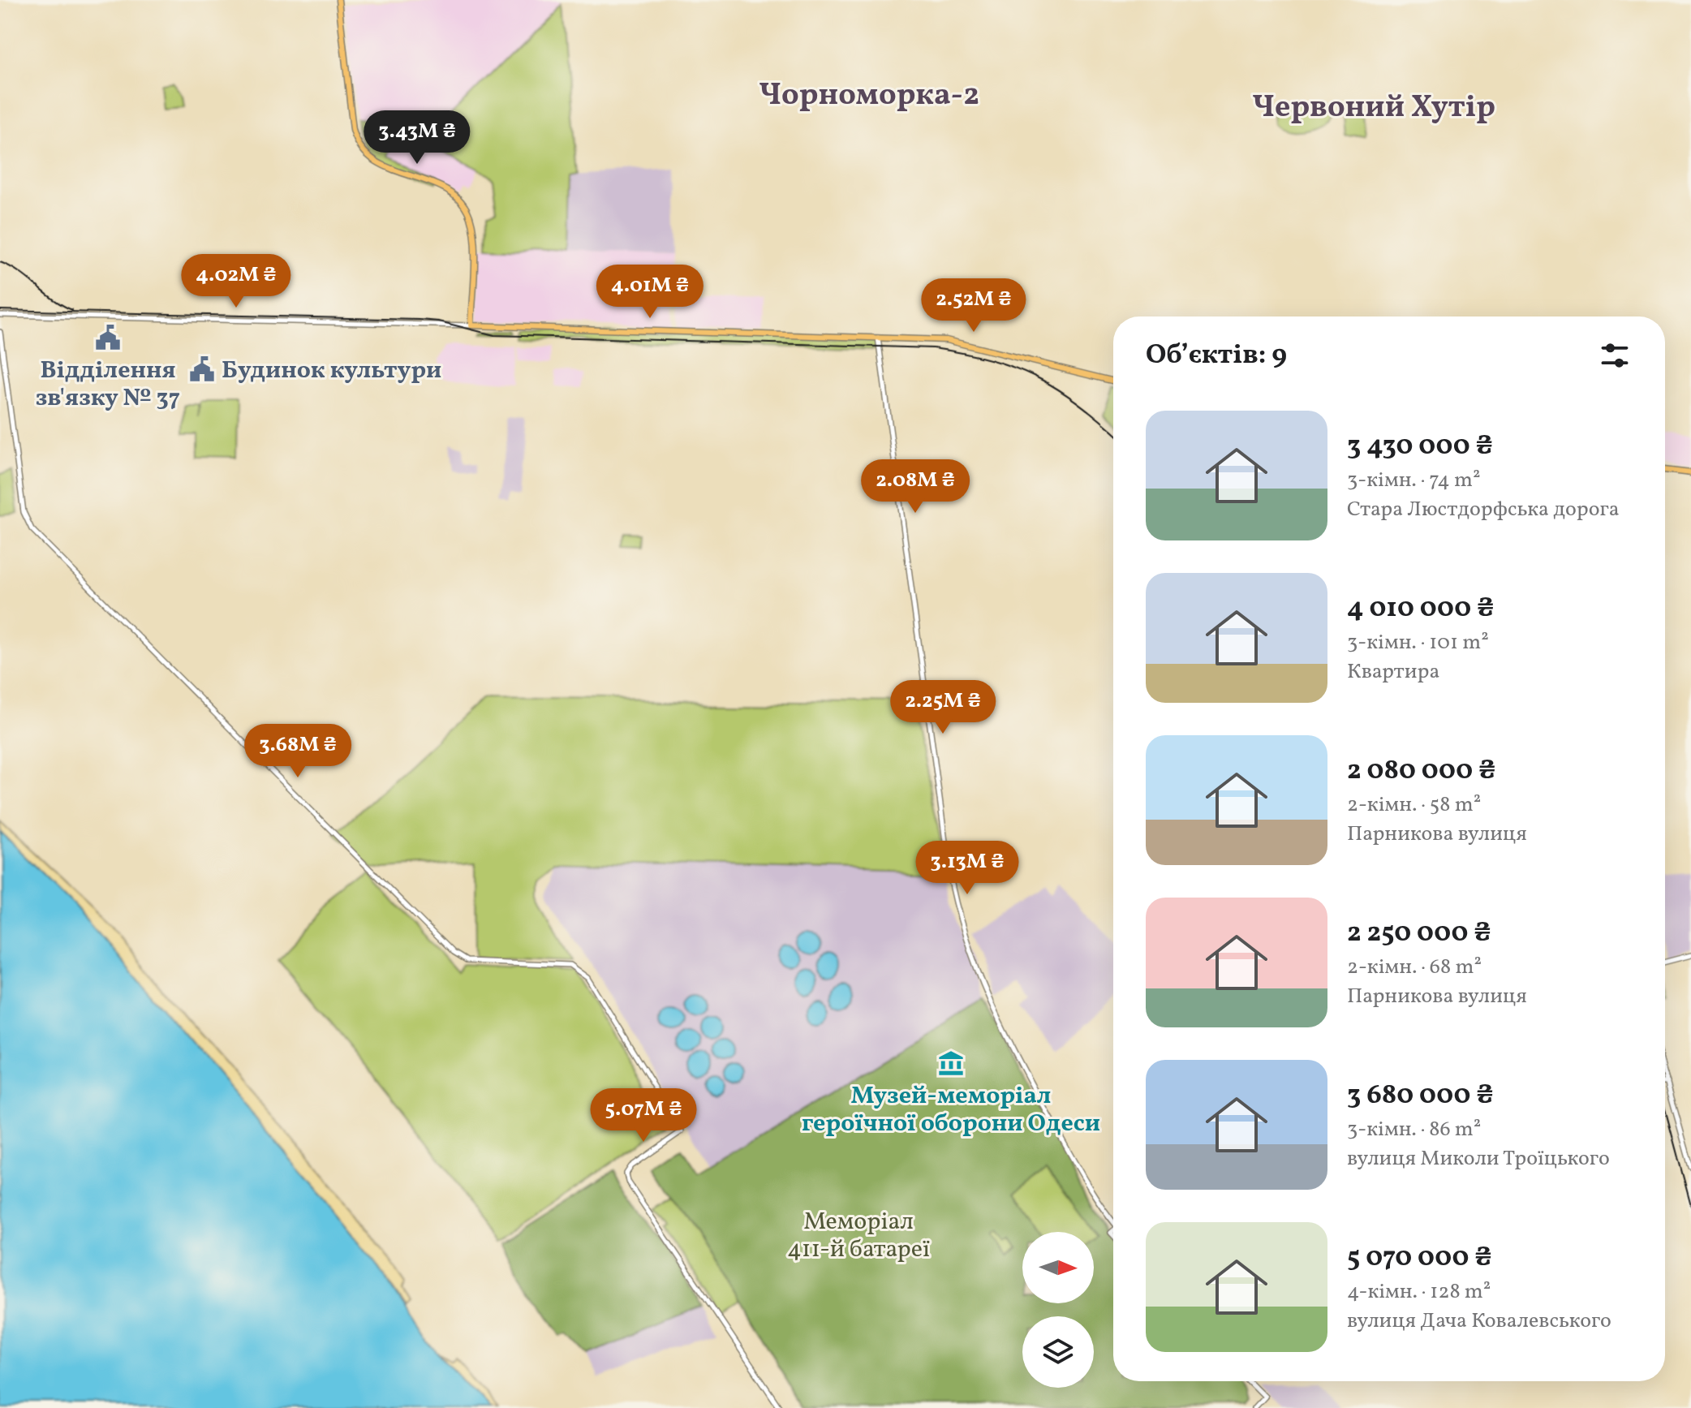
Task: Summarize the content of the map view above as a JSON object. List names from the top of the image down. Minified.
{"districts":["Чорноморка-2","Червоний Хутір"],"parks":["Меморіал 411-й батареї"],"places":{"public building":["Відділення зв'язку № 37","Будинок культури"],"museum":["Музей-меморіал героїчної оборони Одеси"]},"north":"right","page":{"price":["3.43M ₴","4.02M ₴","4.01M ₴","2.52M ₴","2.08M ₴","2.25M ₴","3.68M ₴","3.13M ₴","5.07M ₴"],"heading":"Об’єктів: 9","list":[{"name":"3 430 000 ₴","note":"3-кімн. · 74 m² · Стара Люстдорфська дорога"},{"name":"4 010 000 ₴","note":"3-кімн. · 101 m² · Квартира"},{"name":"2 080 000 ₴","note":"2-кімн. · 58 m² · Парникова вулиця"},{"name":"2 250 000 ₴","note":"2-кімн. · 68 m² · Парникова вулиця"},{"name":"3 680 000 ₴","note":"3-кімн. · 86 m² · вулиця Миколи Троїцького"},{"name":"5 070 000 ₴","note":"4-кімн. · 128 m² · вулиця Дача Ковалевського"}]}}
